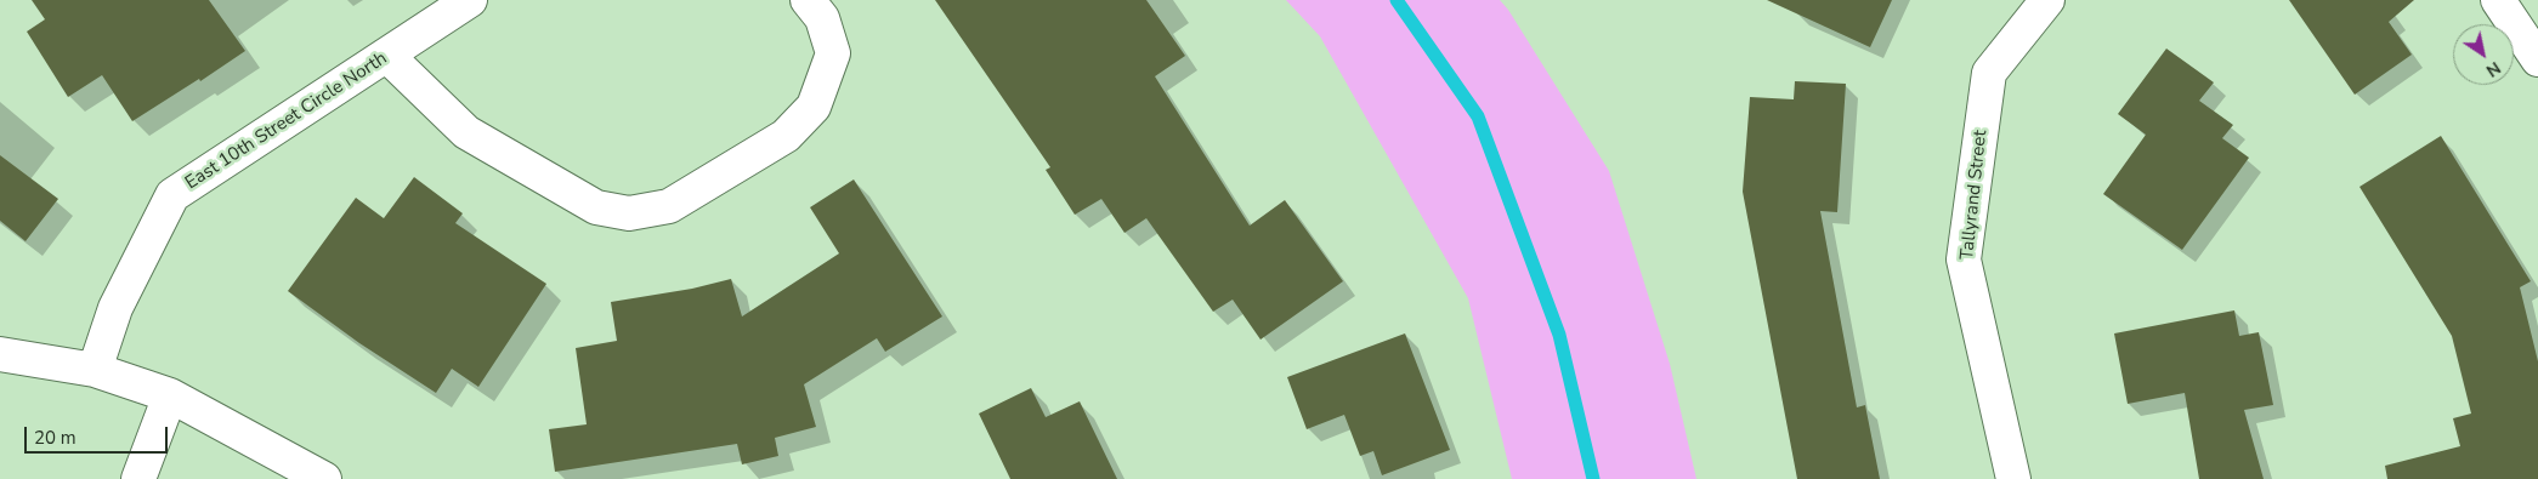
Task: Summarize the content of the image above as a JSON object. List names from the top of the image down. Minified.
{"streets":{"street":["East 10th Street Circle North","Tallyrand Street"]},"scale_bar":"20 m","north":"bottom right"}
